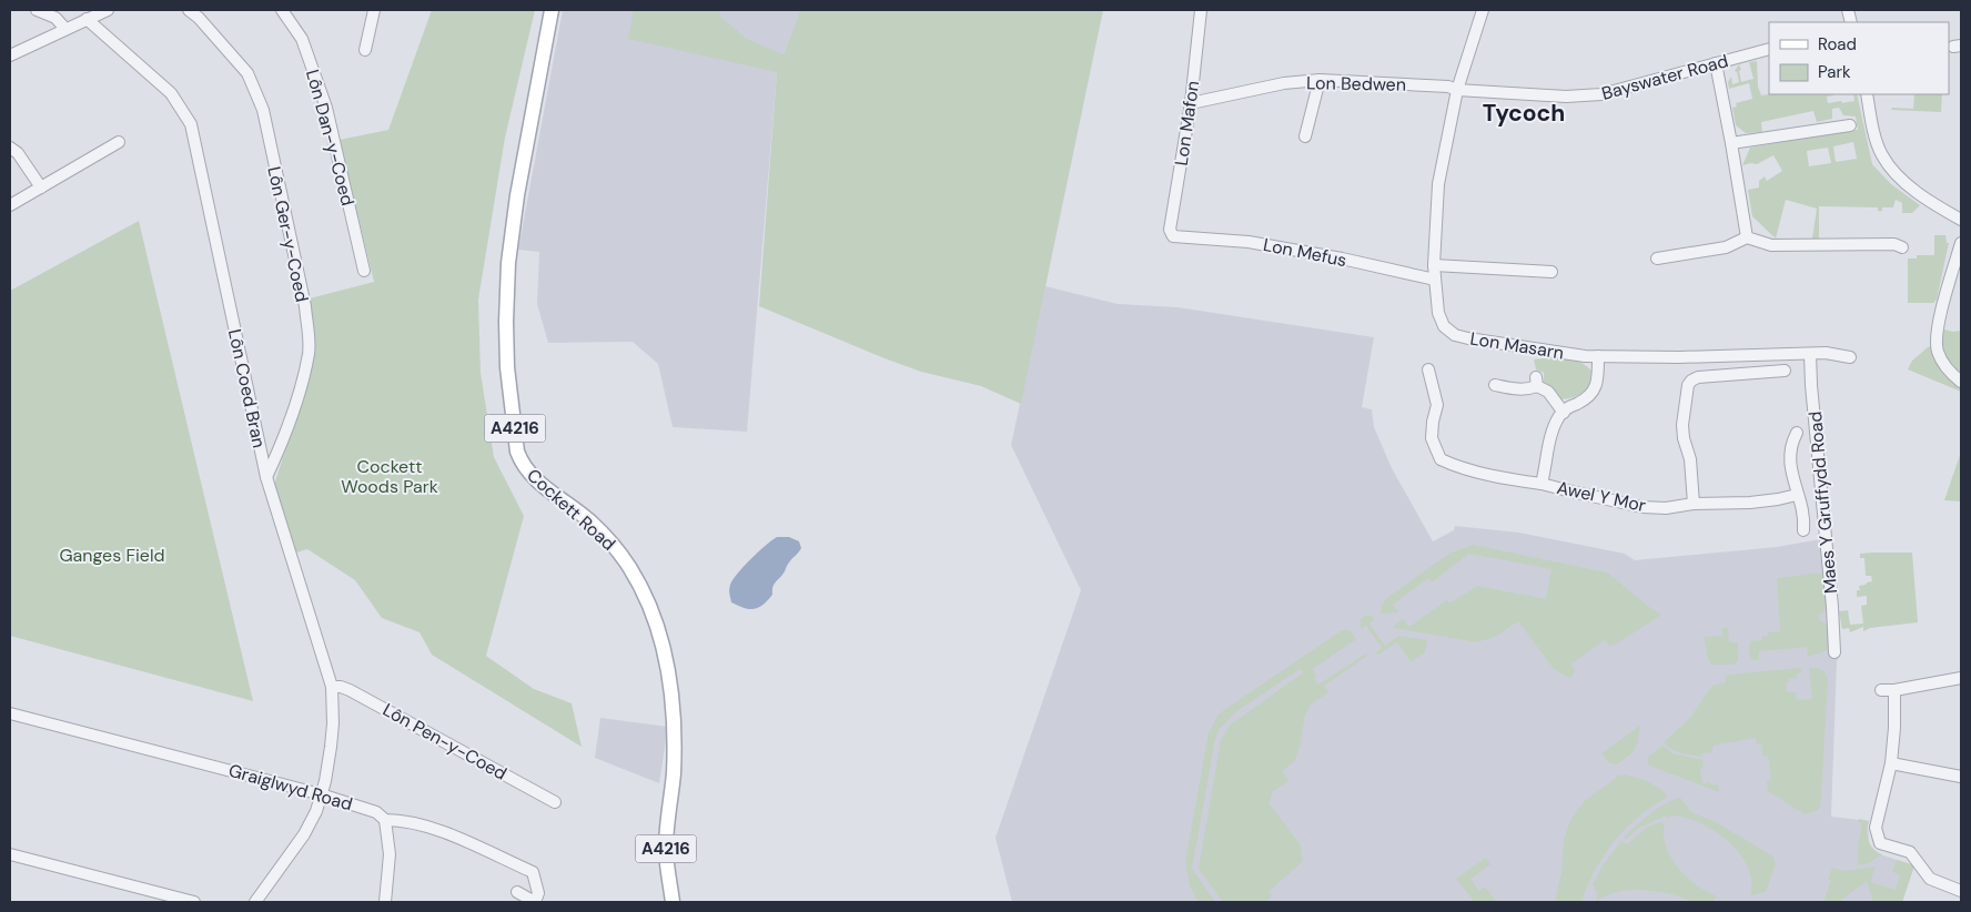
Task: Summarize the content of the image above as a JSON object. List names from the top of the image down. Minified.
{"streets":{"main road":["A4216","Cockett Road"],"street":["Bayswater Road","Lon Bedwen","Lon Mafon","Lôn Dan-y-Coed","Lôn Ger-y-Coed","Lon Mefus","Lon Masarn","Lôn Coed Bran","Awel Y Mor","Maes Y Gruffydd Road","Lôn Pen-y-Coed","Graiglwyd Road"]},"crossings":[["Bayswater Road","Lon Bedwen"],["Bayswater Road","Lon Masarn"],["Lon Bedwen","Lon Mafon"],["Lon Bedwen","Lon Masarn"],["Lon Mafon","Lon Mefus"],["Lôn Ger-y-Coed","Lôn Coed Bran"],["Lon Mefus","Lon Masarn"],["Lon Masarn","Maes Y Gruffydd Road"],["Lôn Coed Bran","Lôn Pen-y-Coed"],["Lôn Coed Bran","Graiglwyd Road"]],"districts":["Tycoch"],"parks":["Cockett Woods Park","Ganges Field"],"legend":["Road","Park"]}
